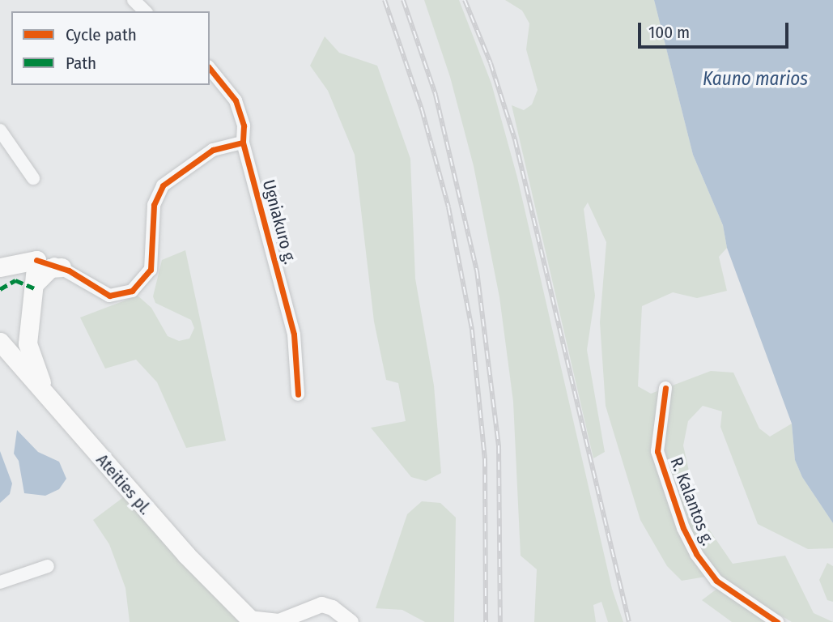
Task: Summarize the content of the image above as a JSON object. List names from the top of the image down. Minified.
{"streets":{"highway":["Ateities pl."],"street":["Ugniakuro g.","R. Kalantos g."]},"water":["Kauno marios"],"legend":["Cycle path","Path"],"scale_bar":"100 m"}
